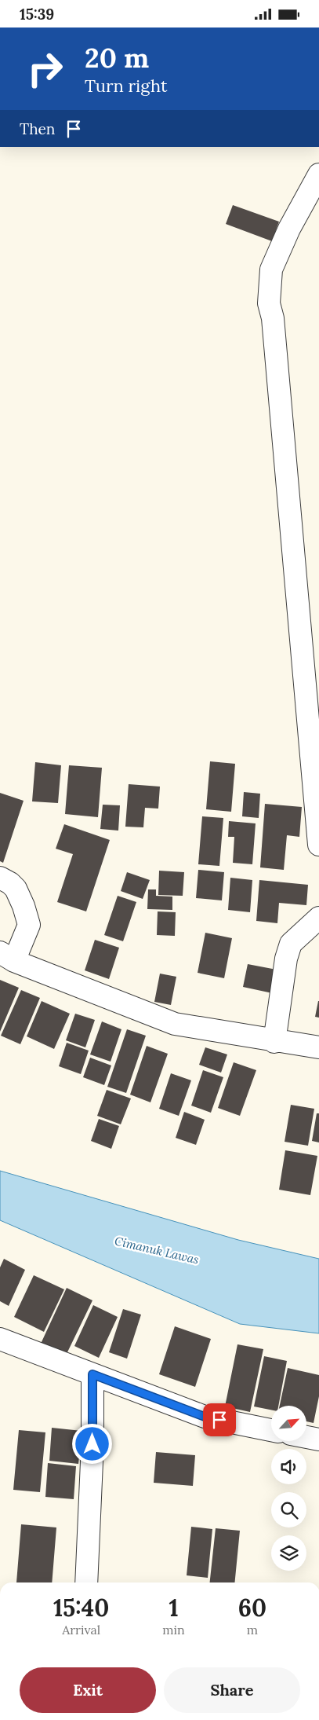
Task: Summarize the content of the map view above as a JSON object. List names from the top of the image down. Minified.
{"water":["Cimanuk Lawas"],"north":"top right","page":{"status":"15:39","turn":["20 m","Turn right"],"then":"Then","eta":["15:40","Arrival","1","min","60","m"],"buttons":["Exit","Share"]}}
